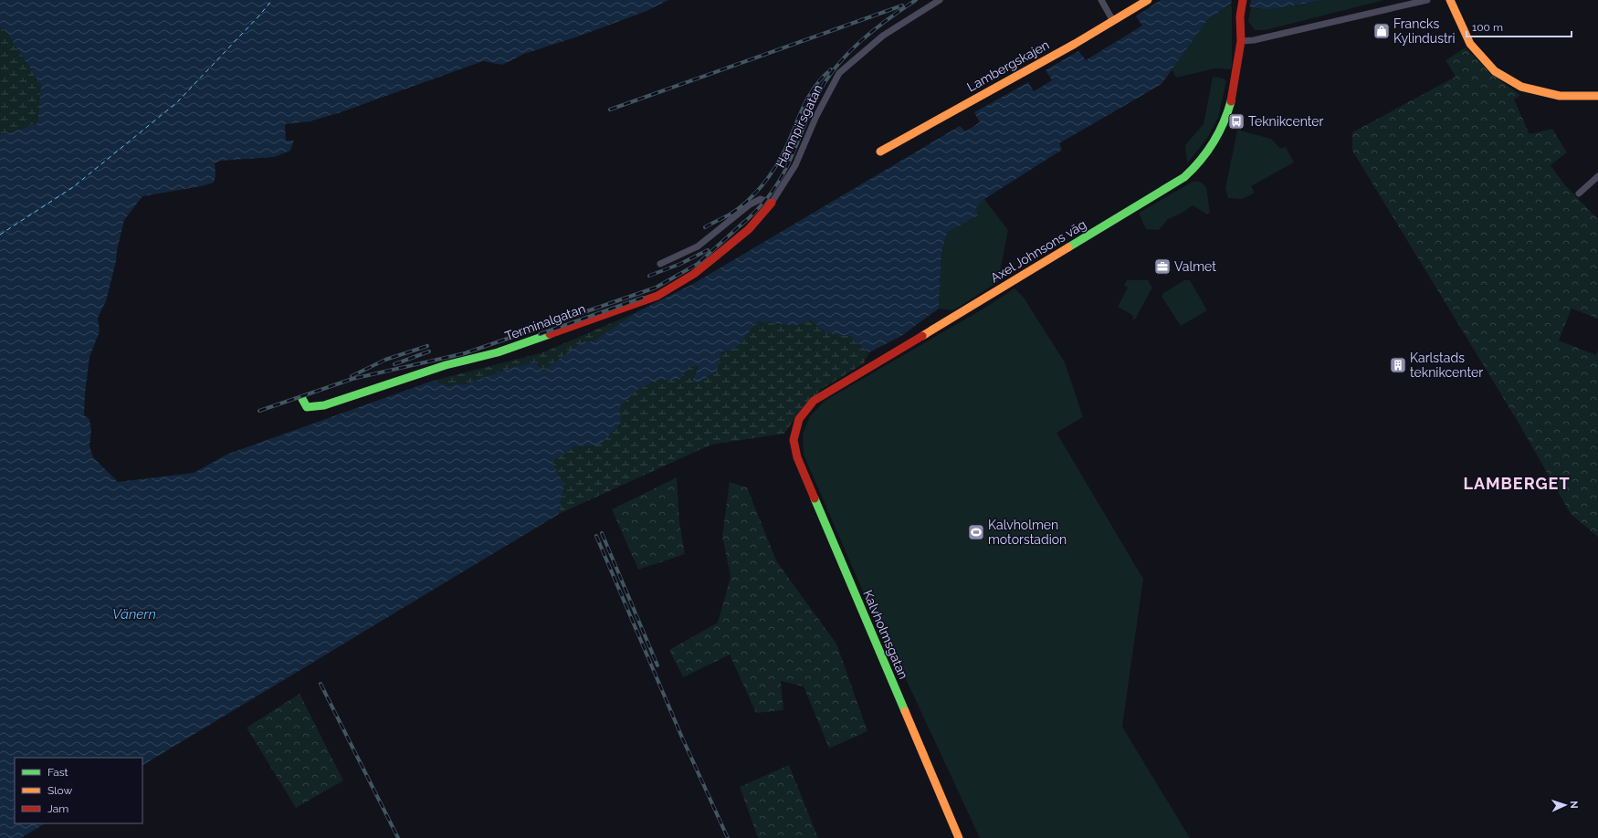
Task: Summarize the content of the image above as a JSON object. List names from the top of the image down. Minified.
{"streets":{"street":["Lambergskajen","Hamnpirsgatan","Axel Johnsons väg","Terminalgatan","Kalvholmsgatan"]},"crossings":[["Hamnpirsgatan","Terminalgatan"],["Axel Johnsons väg","Kalvholmsgatan"]],"districts":["LAMBERGET"],"water":["Vänern"],"places":{"shop":["Francks Kylindustri"],"bus stop":["Teknikcenter"],"office":["Valmet"],"building":["Karlstads teknikcenter"],"sports":["Kalvholmen motorstadion"]},"legend":["Fast","Slow","Jam"],"scale_bar":"100 m","north":"right"}
